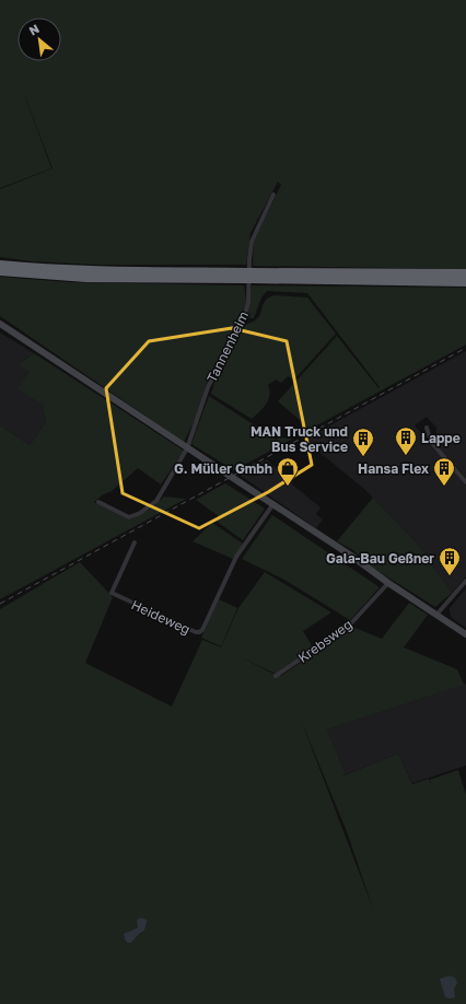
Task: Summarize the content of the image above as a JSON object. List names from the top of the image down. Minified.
{"streets":{"street":["Tannenheim","Heideweg","Krebsweg"]},"places":{"building":["Lappe","MAN Truck und Bus Service","Hansa Flex","Gala-Bau Geßner"],"shop":["G. Müller Gmbh"]},"north":"top left"}
